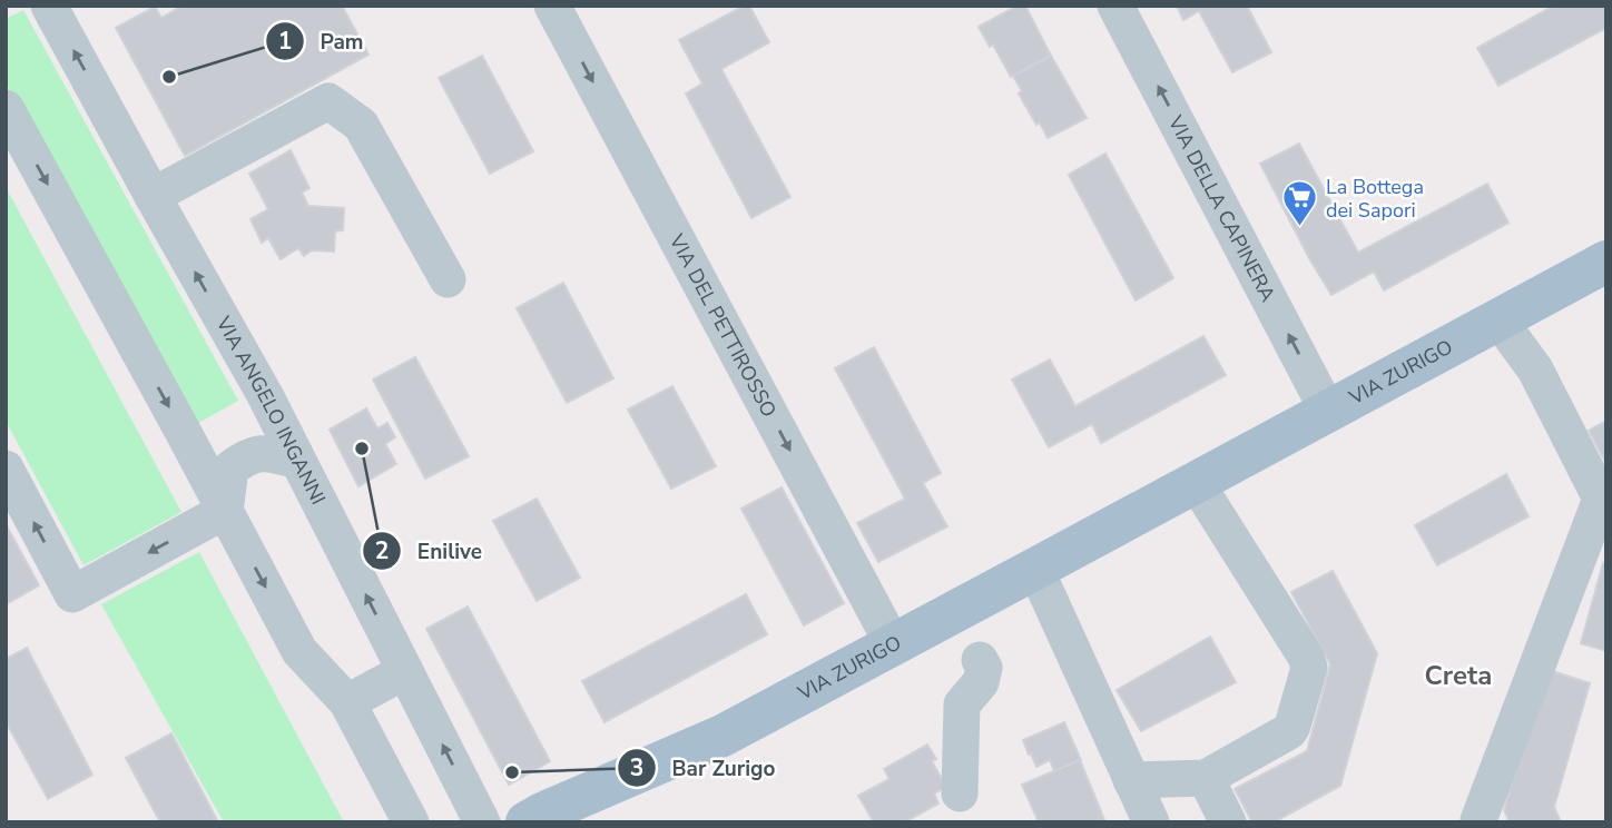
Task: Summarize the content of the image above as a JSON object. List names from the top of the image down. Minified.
{"streets":{"main road":["VIA ZURIGO"],"street":["VIA DELLA CAPINERA","VIA DEL PETTIROSSO","VIA ANGELO INGANNI"]},"crossings":[["VIA DELLA CAPINERA","VIA ZURIGO"],["VIA DEL PETTIROSSO","VIA ZURIGO"]],"one_way":["VIA DELLA CAPINERA","VIA DEL PETTIROSSO"],"districts":["Creta"],"places":{"other":["Pam","Enilive","Bar Zurigo"],"supermarket":["La Bottega dei Sapori"]}}
